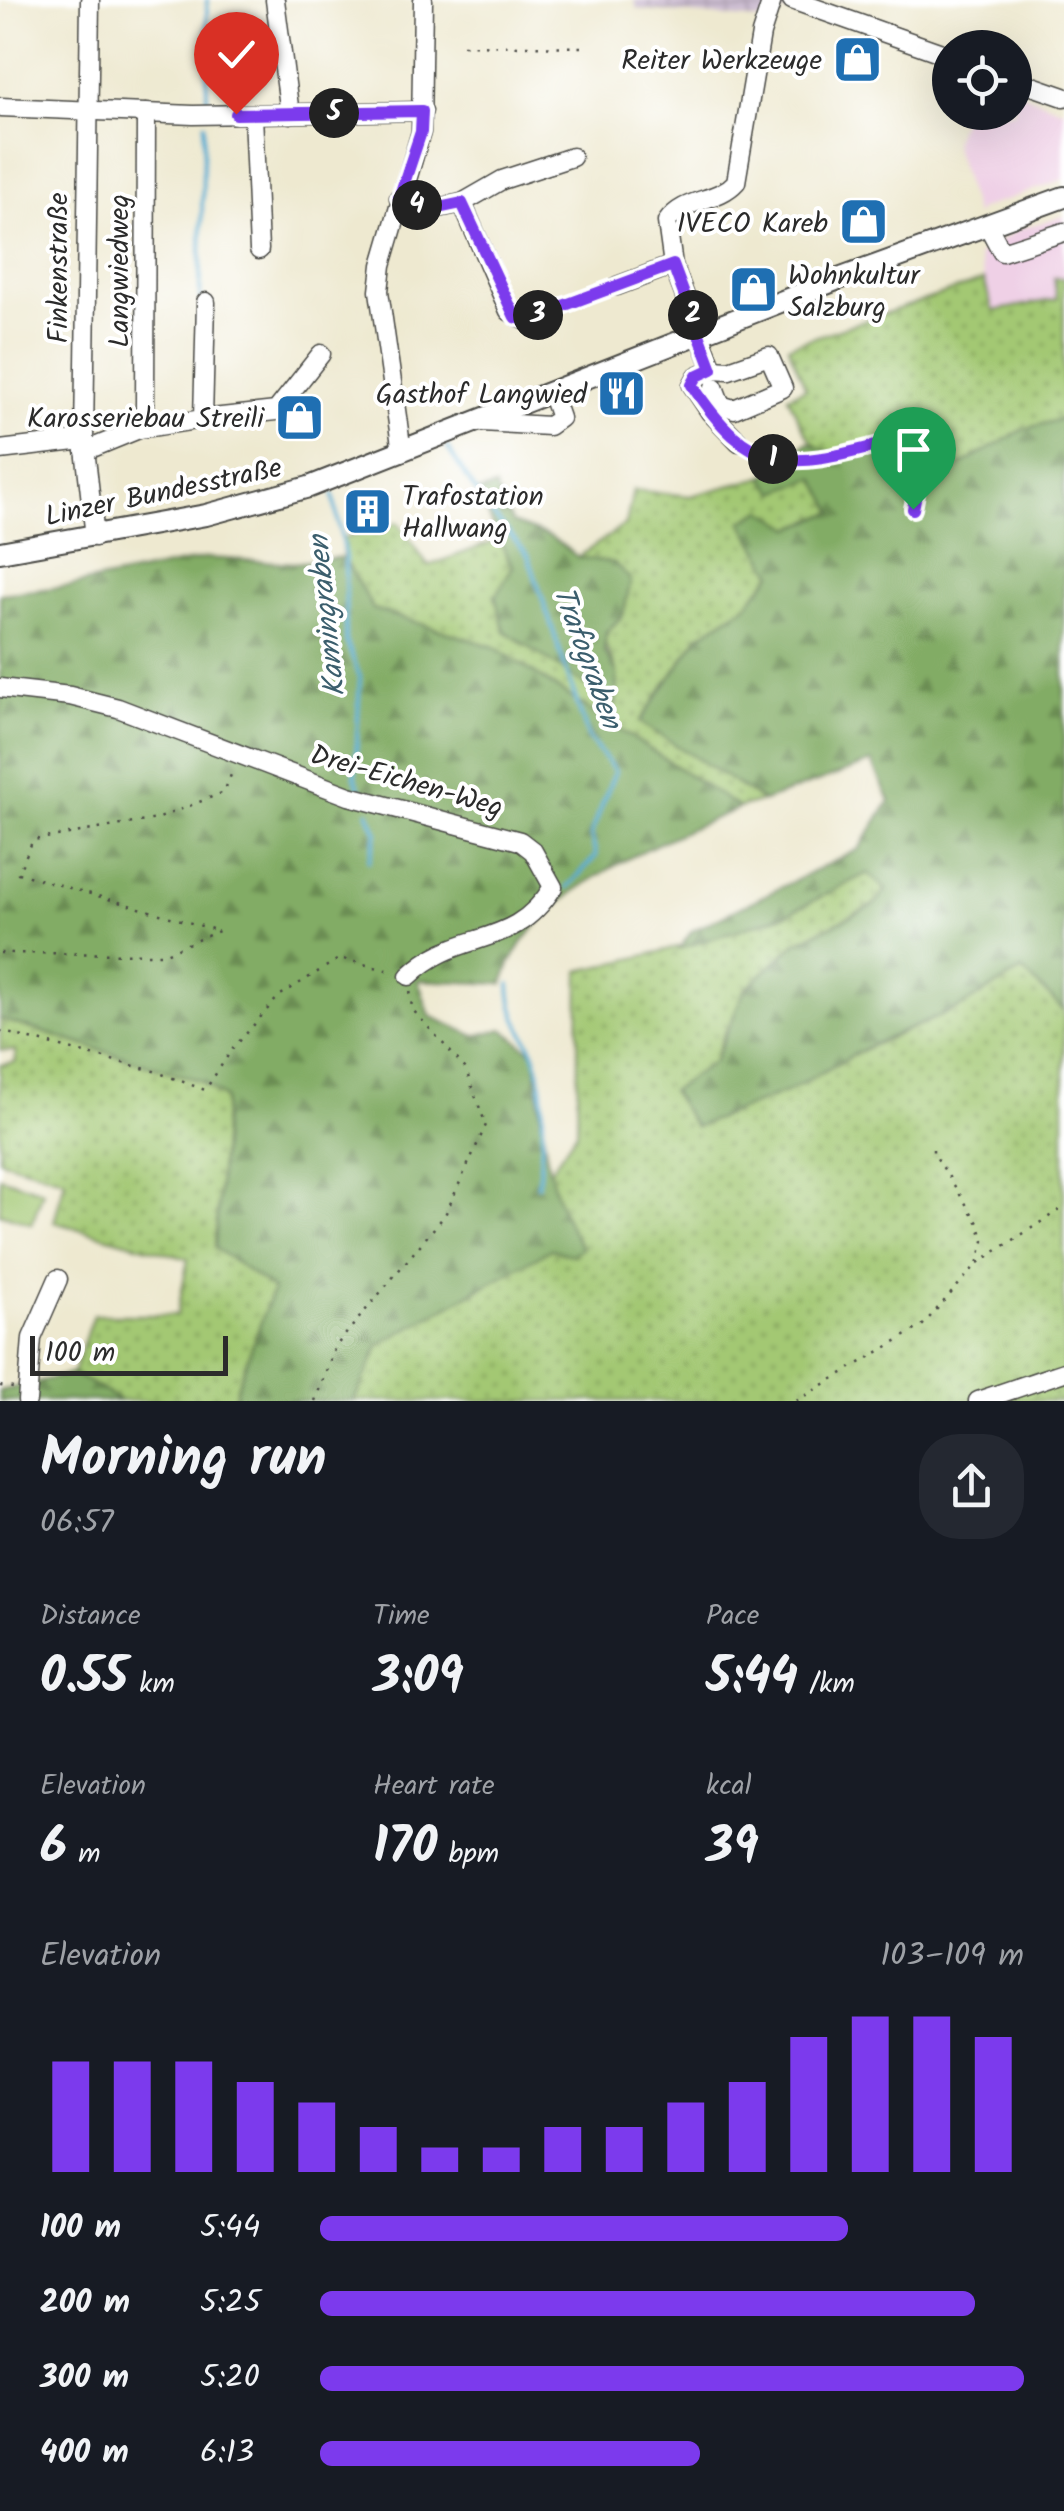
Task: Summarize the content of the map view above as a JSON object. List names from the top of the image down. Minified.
{"streets":{"main road":["Linzer Bundesstraße"],"street":["Finkenstraße","Langwiedweg","Drei-Eichen-Weg"]},"crossings":[["Finkenstraße","Linzer Bundesstraße"]],"water":["Kamingraben","Trafograben"],"places":{"shop":["Reiter Werkzeuge","IVECO Kareb","Wohnkultur Salzburg","Karosseriebau Streili"],"restaurant":["Gasthof Langwied"],"building":["Trafostation Hallwang"]},"scale_bar":"100 m","page":{"pins":["5","4","2","3","1"],"scale":"100 m","heading":["Morning run","06:57"],"stats":[["Distance","0.55 km"],["Time","3:09"],["Pace","5:44 /km"],["Elevation","6 m"],["Heart rate","170 bpm"],["kcal","39"]],"chart":["Elevation","103–109 m"],"list":[{"name":"100 m","note":"5:44"},{"name":"200 m","note":"5:25"},{"name":"300 m","note":"5:20"},{"name":"400 m","note":"6:13"}]}}
